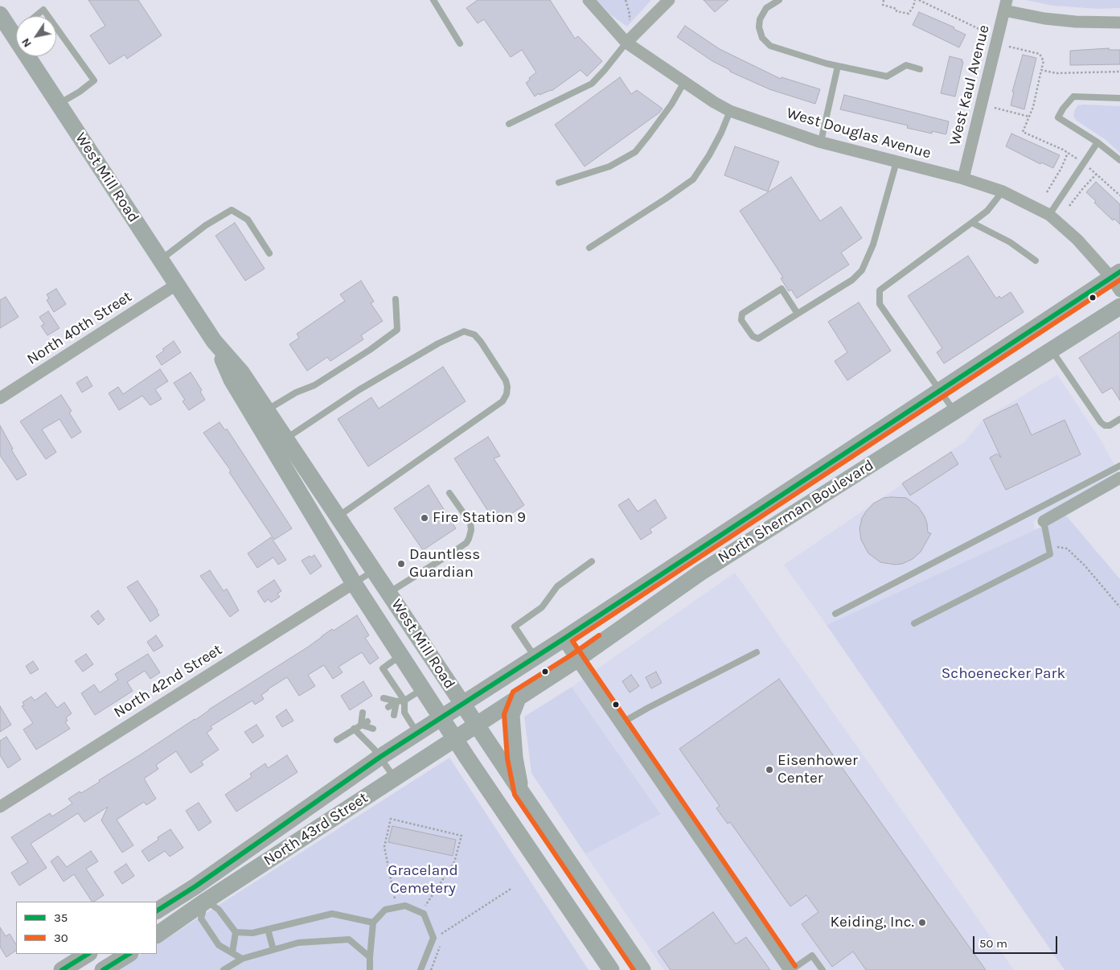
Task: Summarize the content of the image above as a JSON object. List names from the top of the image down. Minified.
{"streets":{"main road":["West Mill Road","North Sherman Boulevard","North 43rd Street"],"street":["West Kaul Avenue","West Douglas Avenue","North 40th Street","North 42nd Street"]},"crossings":[["West Kaul Avenue","West Douglas Avenue"],["West Douglas Avenue","North Sherman Boulevard"],["West Mill Road","North 40th Street"],["West Mill Road","North Sherman Boulevard"],["West Mill Road","North 42nd Street"],["West Mill Road","North 43rd Street"],["North Sherman Boulevard","North 43rd Street"]],"parks":["Schoenecker Park","Graceland Cemetery"],"places":["Fire Station 9","Dauntless Guardian","Eisenhower Center","Keiding, Inc."],"lines":["transit line 35","transit line 30"],"legend":["35","30"],"scale_bar":"50 m","north":"bottom left"}
